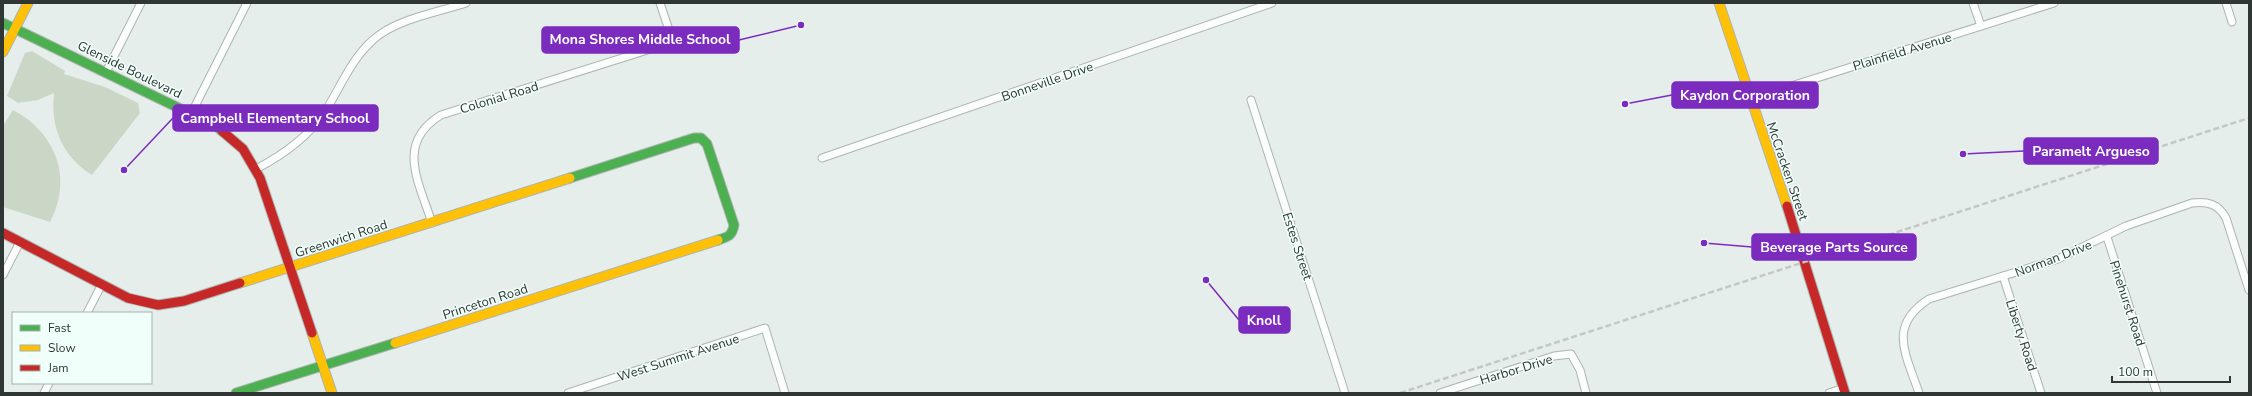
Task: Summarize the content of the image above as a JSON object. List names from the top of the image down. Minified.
{"streets":{"street":["Plainfield Avenue","Glenside Boulevard","Bonneville Drive","Colonial Road","McCracken Street","Greenwich Road","Estes Street","Norman Drive","Princeton Road","Pinehurst Road","Liberty Road","West Summit Avenue","Harbor Drive"]},"crossings":[["Plainfield Avenue","McCracken Street"],["Glenside Boulevard","Greenwich Road"],["Glenside Boulevard","Princeton Road"],["Colonial Road","Greenwich Road"],["Greenwich Road","Princeton Road"],["Norman Drive","Pinehurst Road"],["Norman Drive","Liberty Road"]],"places":["Mona Shores Middle School","Kaydon Corporation","Paramelt Argueso","Campbell Elementary School","Beverage Parts Source","Knoll"],"legend":["Fast","Slow","Jam"],"scale_bar":"100 m"}
